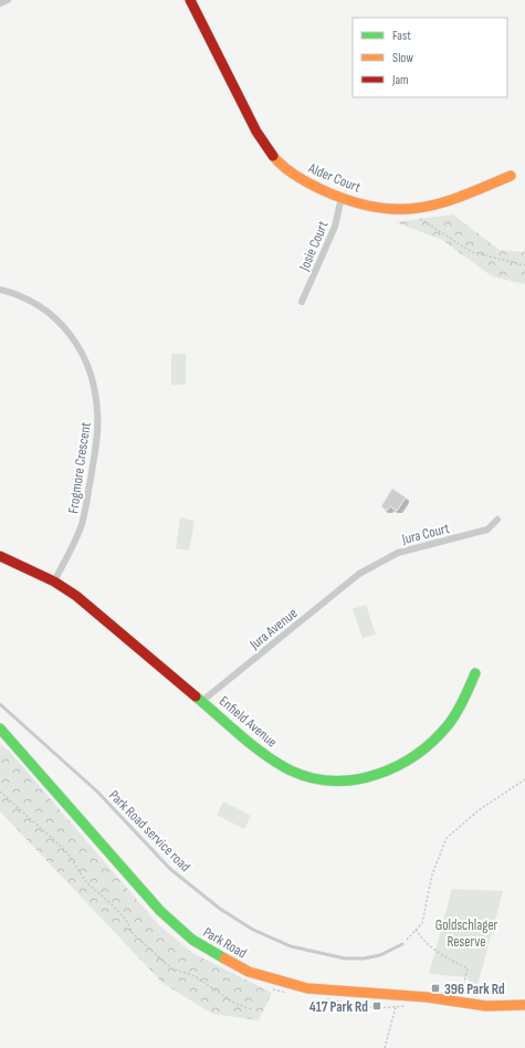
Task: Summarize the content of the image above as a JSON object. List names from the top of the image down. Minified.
{"streets":{"street":["Alder Court","Josie Court","Frogmore Crescent","Jura Court","Jura Avenue","Enfield Avenue","Park Road"],"lane":["Park Road service road"]},"crossings":[["Alder Court","Josie Court"],["Frogmore Crescent","Enfield Avenue"],["Jura Court","Jura Avenue"],["Jura Avenue","Enfield Avenue"]],"parks":["Goldschlager Reserve"],"places":{"transit":["396 Park Rd","417 Park Rd"]},"legend":["Fast","Slow","Jam"]}
